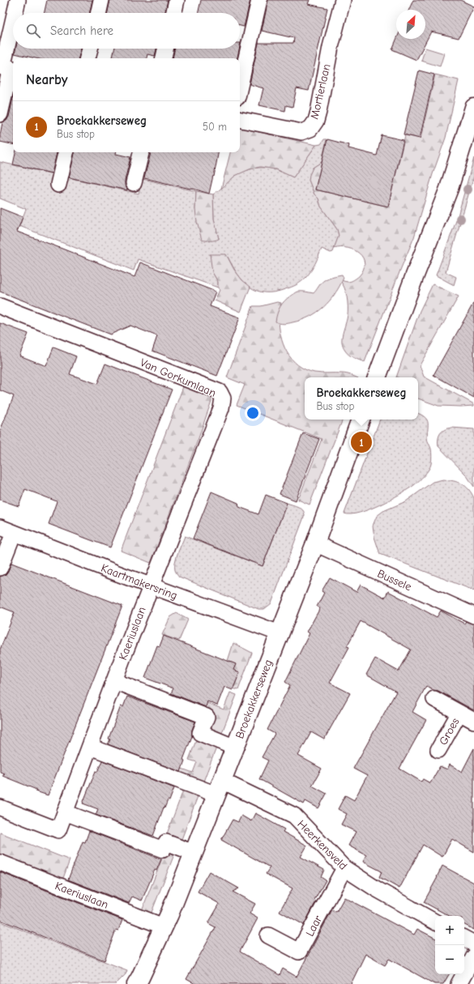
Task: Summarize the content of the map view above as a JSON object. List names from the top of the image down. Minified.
{"streets":{"street":["Mortierlaan","Van Gorkumlaan","Bussele","Kaartmakersring","Kaeriuslaan","Broekakkerseweg","Groes","Heerkensveld","Laar"]},"crossings":[["Van Gorkumlaan","Kaartmakersring"],["Van Gorkumlaan","Kaeriuslaan"],["Bussele","Broekakkerseweg"],["Kaartmakersring","Kaeriuslaan"],["Kaartmakersring","Broekakkerseweg"],["Kaeriuslaan","Broekakkerseweg"],["Broekakkerseweg","Heerkensveld"],["Heerkensveld","Laar"]],"north":"top right","page":{"search":"Search here","heading":"Nearby","list":[{"mark":"1","name":"Broekakkerseweg","note":"Bus stop","value":"50 m"}],"popup":["Broekakkerseweg","Bus stop"],"pins":"1","map_buttons":["+","−"]}}
